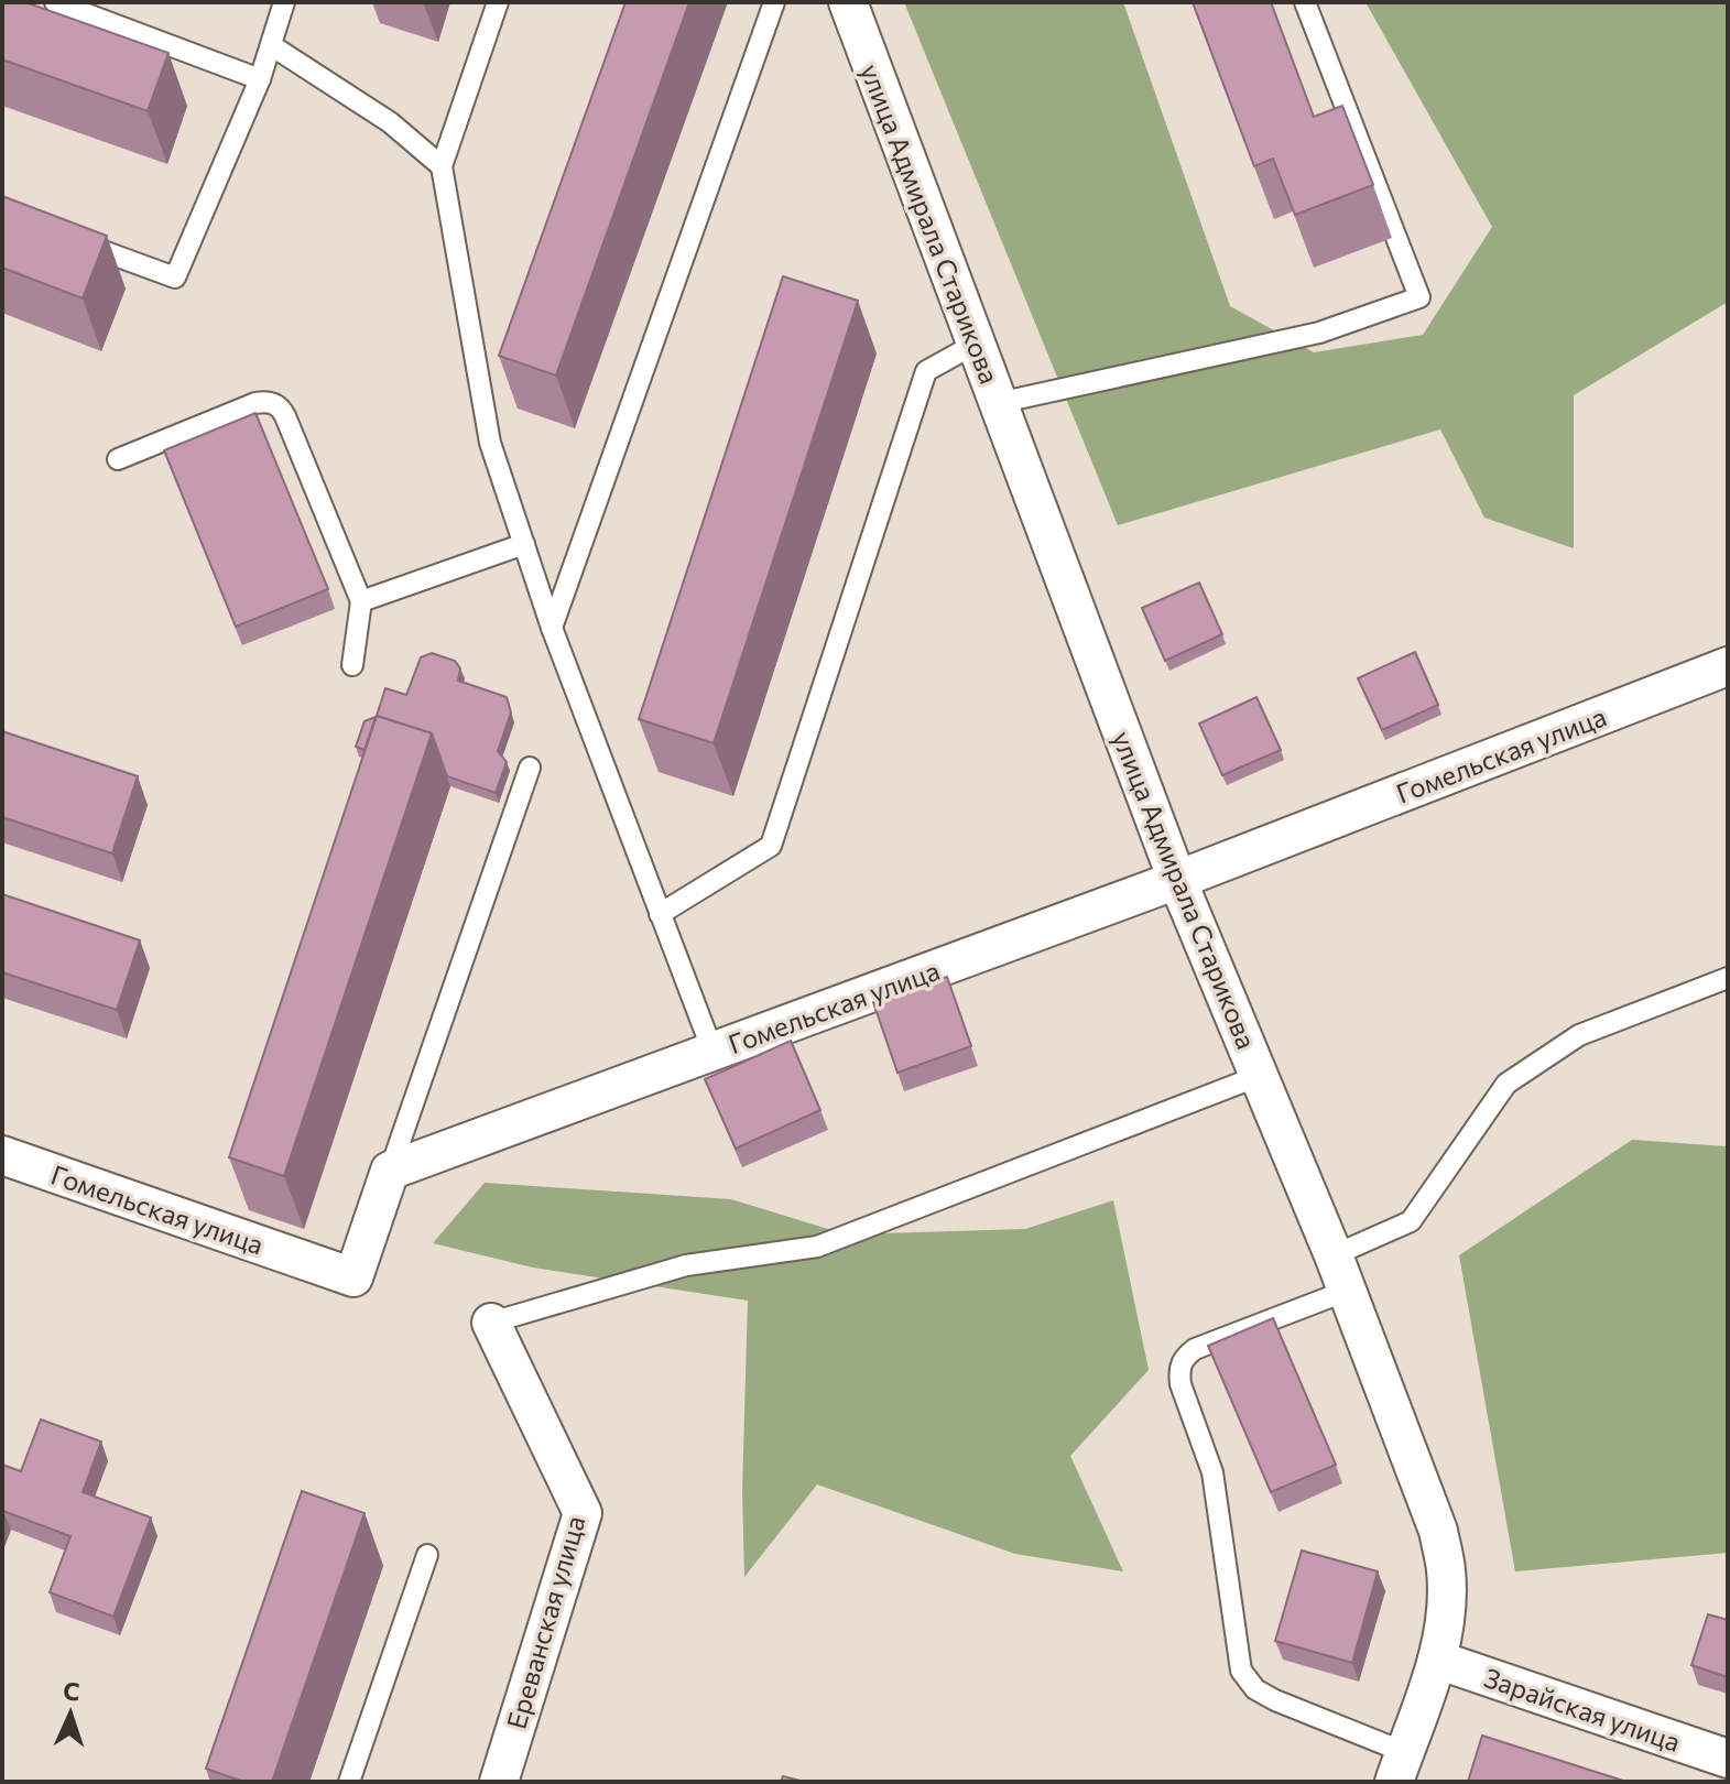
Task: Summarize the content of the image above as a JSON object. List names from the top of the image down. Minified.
{"streets":{"street":["улица Адмирала Старикова","Гомельская улица","Ереванская улица","Зарайская улица"]},"crossings":[["улица Адмирала Старикова","Гомельская улица"],["улица Адмирала Старикова","Зарайская улица"]],"north":"top"}
